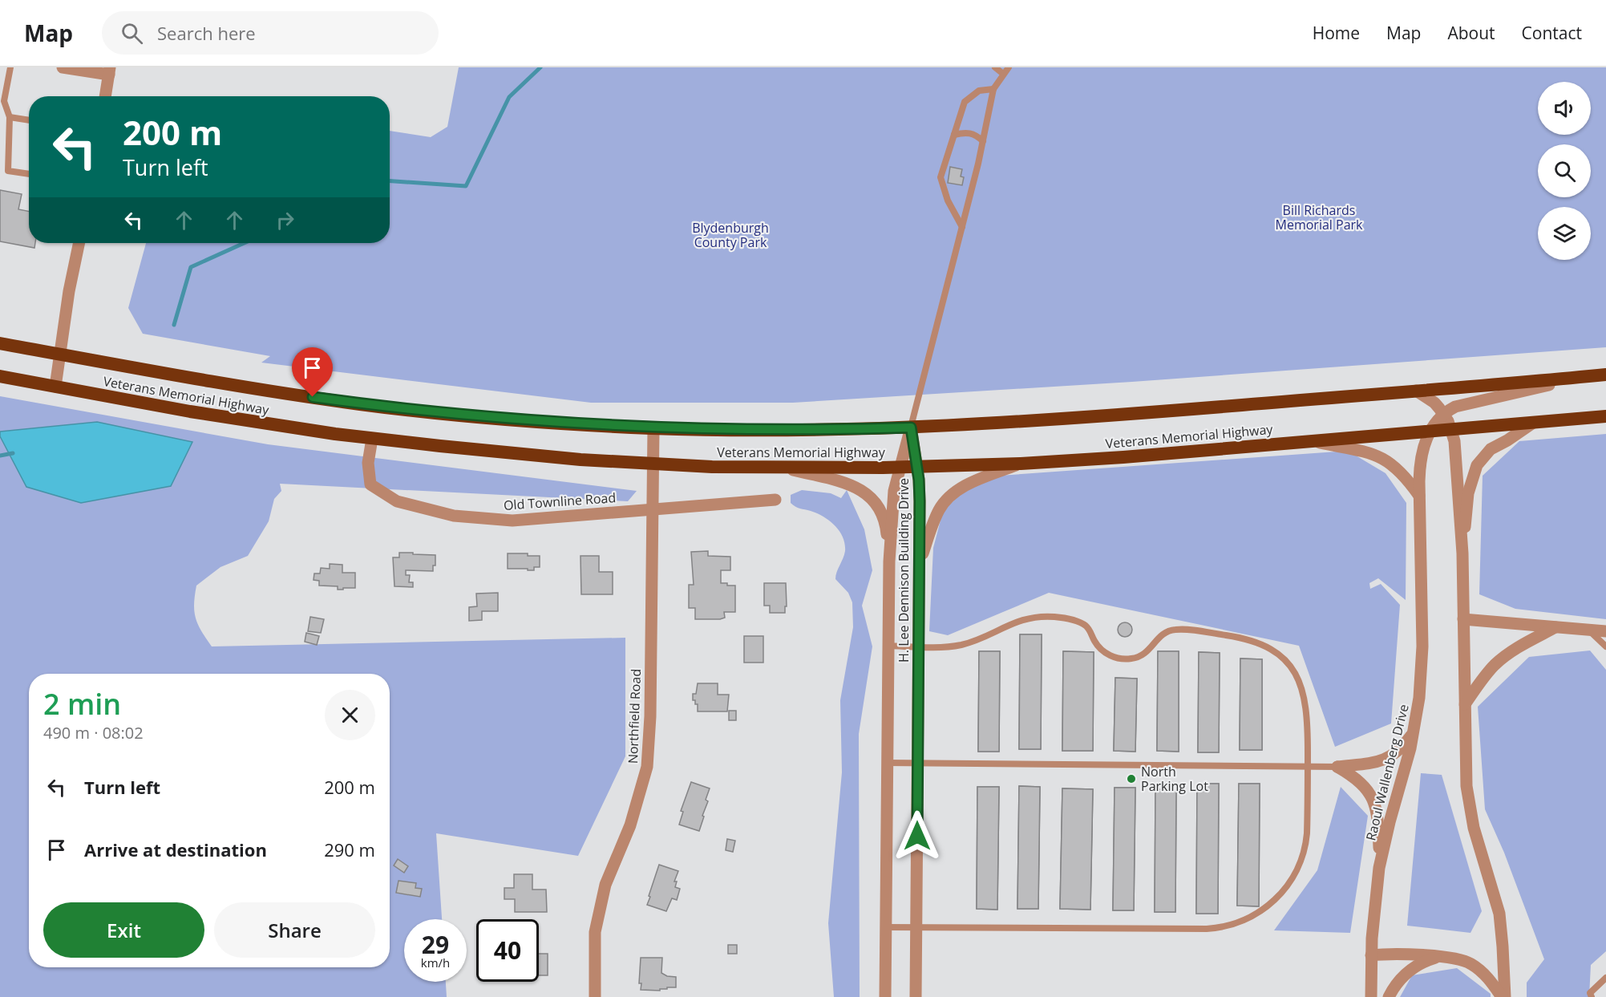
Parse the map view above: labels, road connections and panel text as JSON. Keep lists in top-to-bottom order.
{
  "streets": {
    "highway": ["Veterans Memorial Highway"],
    "street": [
      "Old Townline Road",
      "H. Lee Dennison Building Drive",
      "Northfield Road",
      "Raoul Wallenberg Drive"
    ]
  },
  "crossings": [
    ["Veterans Memorial Highway", "Old Townline Road"],
    ["Veterans Memorial Highway", "H. Lee Dennison Building Drive"],
    ["Veterans Memorial Highway", "Northfield Road"],
    ["Veterans Memorial Highway", "Raoul Wallenberg Drive"],
    ["Old Townline Road", "Northfield Road"]
  ],
  "parks": ["Bill Richards Memorial Park", "Blydenburgh County Park"],
  "places": ["North Parking Lot"],
  "page": {
    "header": "Map",
    "search": "Search here",
    "nav": [
      "Home",
      "Map",
      "About",
      "Contact"
    ],
    "turn": ["200 m", "Turn left"],
    "heading": ["2 min", "490 m · 08:02"],
    "list": [
      {
        "name": "Turn left",
        "value": "200 m"
      },
      {
        "name": "Arrive at destination",
        "value": "290 m"
      }
    ],
    "buttons": ["Exit", "Share"],
    "speed": "29 km/h",
    "limit": "40"
  }
}
